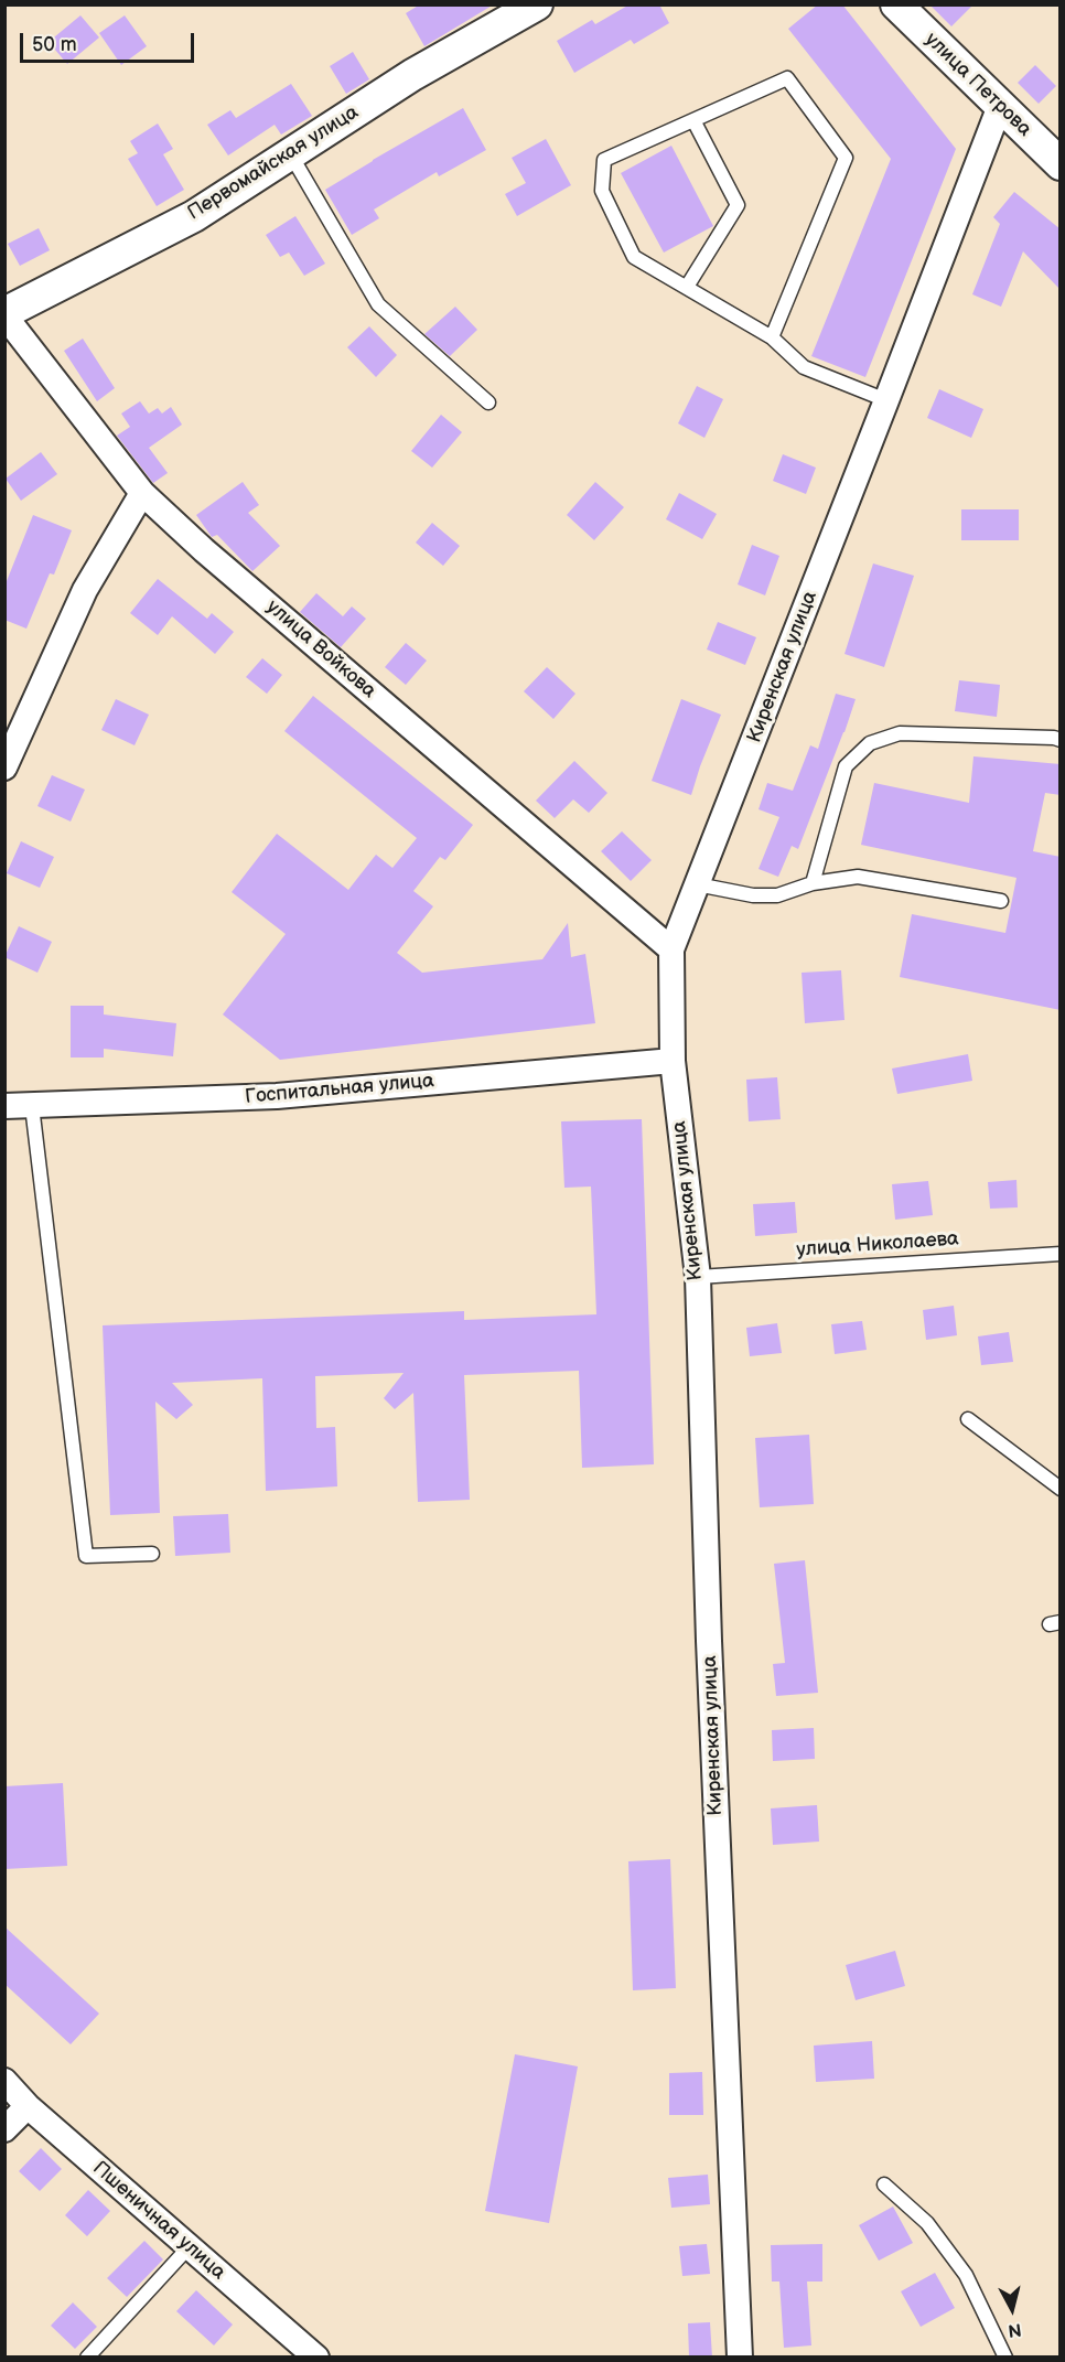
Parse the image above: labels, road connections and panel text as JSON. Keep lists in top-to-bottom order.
{
  "streets": {
    "street": [
      "улица Петрова",
      "Первомайская улица",
      "улица Войкова",
      "Киренская улица",
      "Госпитальная улица",
      "Пшеничная улица"
    ],
    "lane": ["улица Николаева"]
  },
  "crossings": [
    ["улица Петрова", "Киренская улица"],
    ["Первомайская улица", "улица Войкова"],
    ["улица Войкова", "Киренская улица"],
    ["Киренская улица", "Госпитальная улица"],
    ["Киренская улица", "улица Николаева"]
  ],
  "scale_bar": "50 m",
  "north": "bottom"
}
